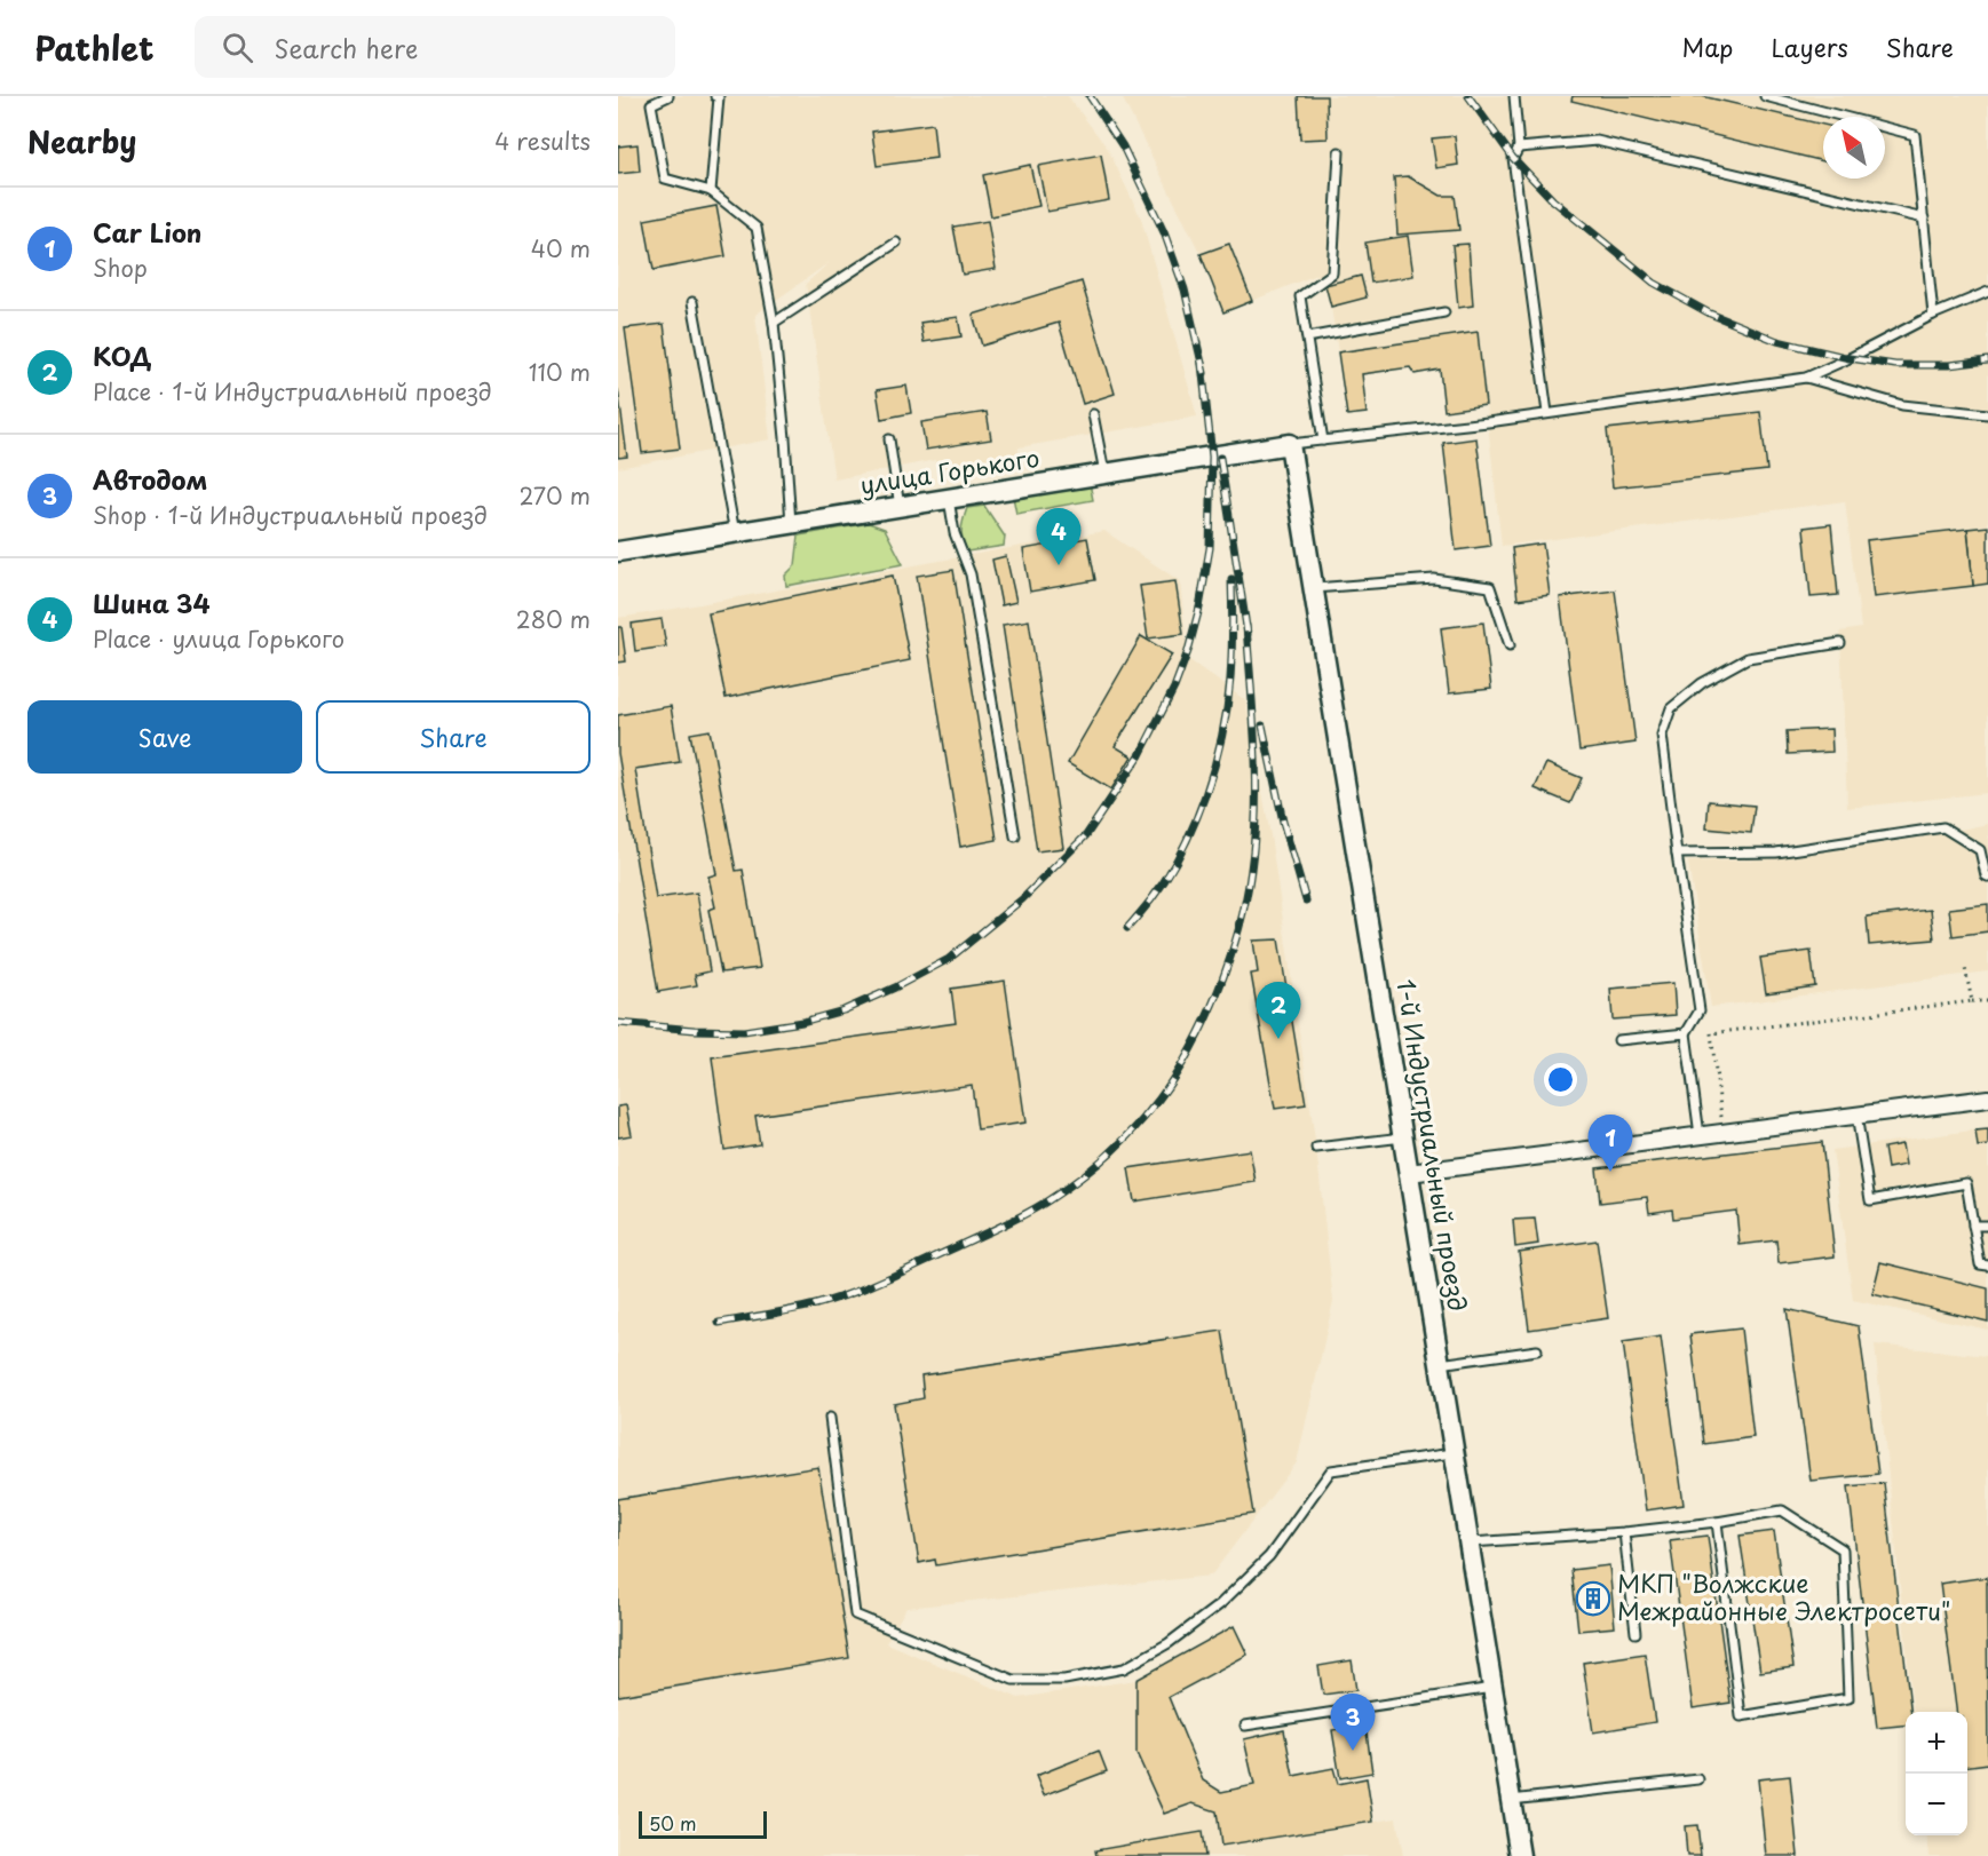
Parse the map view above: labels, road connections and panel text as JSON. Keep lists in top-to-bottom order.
{
  "streets": {
    "street": ["улица Горького", "1-й Индустриальный проезд"]
  },
  "crossings": [
    ["улица Горького", "1-й Индустриальный проезд"]
  ],
  "places": {
    "building": ["МКП \"Волжские Межрайонные Электросети\""]
  },
  "scale_bar": "50 m",
  "north": "top left",
  "page": {
    "header": "Pathlet",
    "search": "Search here",
    "nav": ["Map", "Layers", "Share"],
    "heading": ["Nearby", "4 results"],
    "list": [
      {
        "mark": "1",
        "name": "Car Lion",
        "note": "Shop",
        "value": "40 m"
      },
      {
        "mark": "2",
        "name": "КОД",
        "note": "Place · 1-й Индустриальный проезд",
        "value": "110 m"
      },
      {
        "mark": "3",
        "name": "Автодом",
        "note": "Shop · 1-й Индустриальный проезд",
        "value": "270 m"
      },
      {
        "mark": "4",
        "name": "Шина 34",
        "note": "Place · улица Горького",
        "value": "280 m"
      }
    ],
    "pins": [
      "4",
      "2",
      "1",
      "3"
    ],
    "buttons": ["Save", "Share"],
    "map_buttons": ["+", "−"],
    "scale": "50 m"
  }
}
